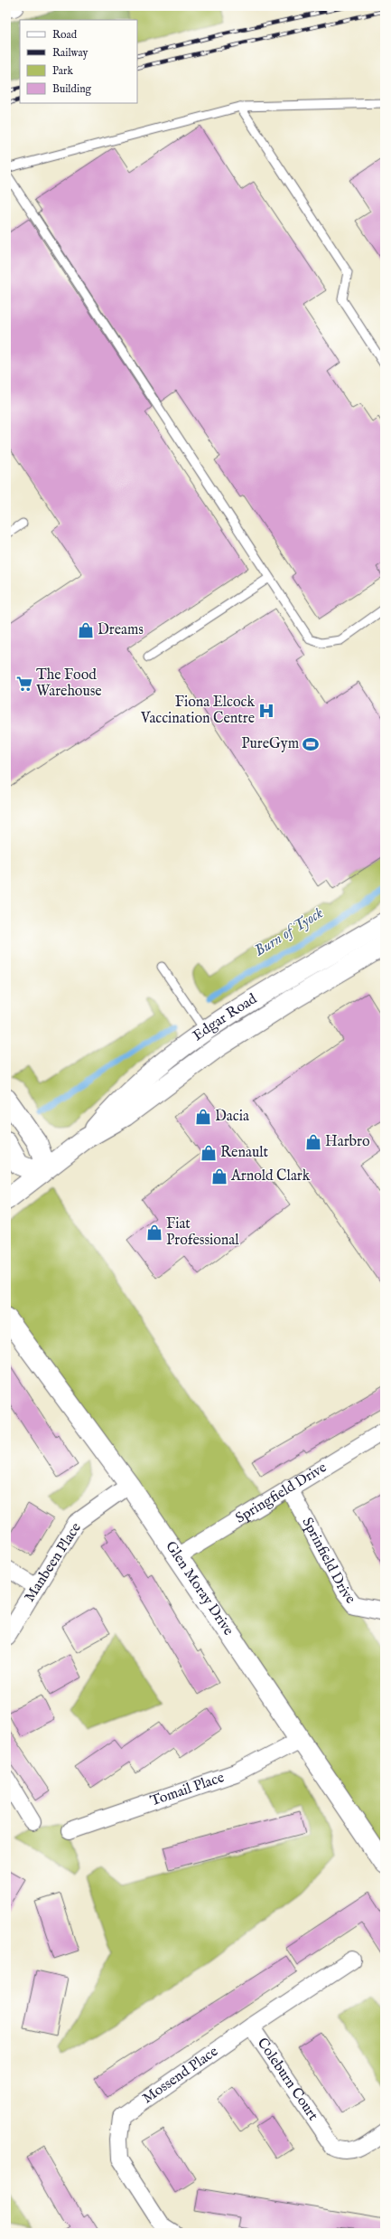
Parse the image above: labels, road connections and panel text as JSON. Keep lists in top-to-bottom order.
{
  "streets": {
    "street": [
      "Edgar Road",
      "Springfield Drive",
      "Sprinfield Drive",
      "Manbeen Place",
      "Glen Moray Drive",
      "Tomail Place",
      "Mossend Place",
      "Coleburn Court"
    ]
  },
  "crossings": [
    ["Springfield Drive", "Sprinfield Drive"],
    ["Springfield Drive", "Glen Moray Drive"],
    ["Manbeen Place", "Glen Moray Drive"],
    ["Glen Moray Drive", "Tomail Place"],
    ["Mossend Place", "Coleburn Court"]
  ],
  "water": ["Burn of Tyock"],
  "places": {
    "shop": [
      "Dreams",
      "Dacia",
      "Harbro",
      "Renault",
      "Arnold Clark",
      "Fiat Professional"
    ],
    "supermarket": ["The Food Warehouse"],
    "hospital": ["Fiona Elcock Vaccination Centre"],
    "sports": ["PureGym"]
  },
  "legend": [
    "Road",
    "Railway",
    "Park",
    "Building"
  ]
}
